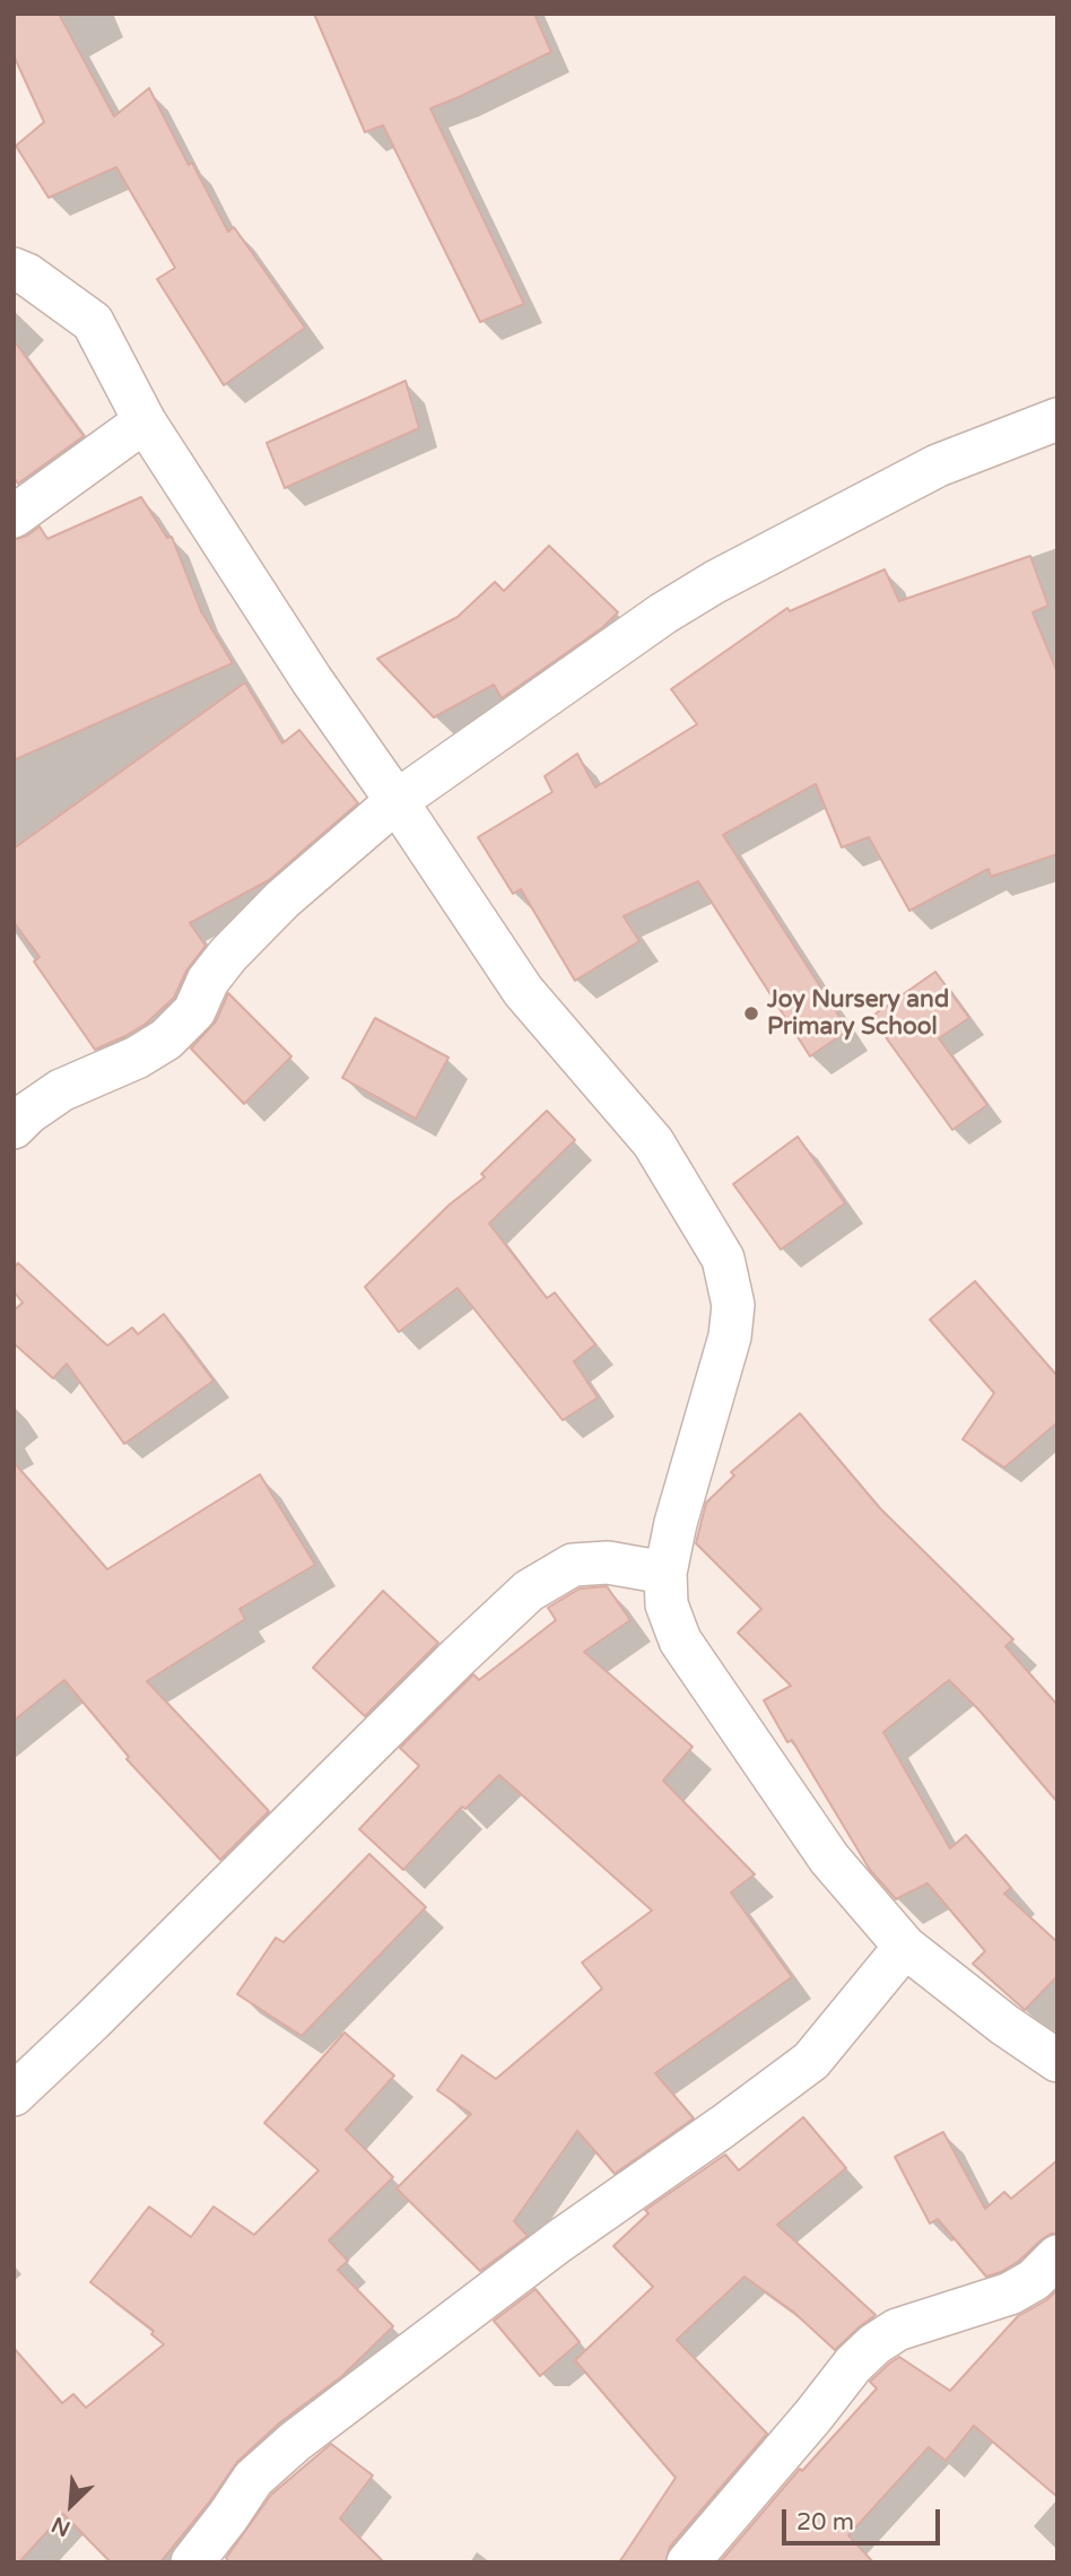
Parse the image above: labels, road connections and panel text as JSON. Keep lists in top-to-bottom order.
{
  "places": ["Joy Nursery and Primary School"],
  "scale_bar": "20 m",
  "north": "bottom left"
}
